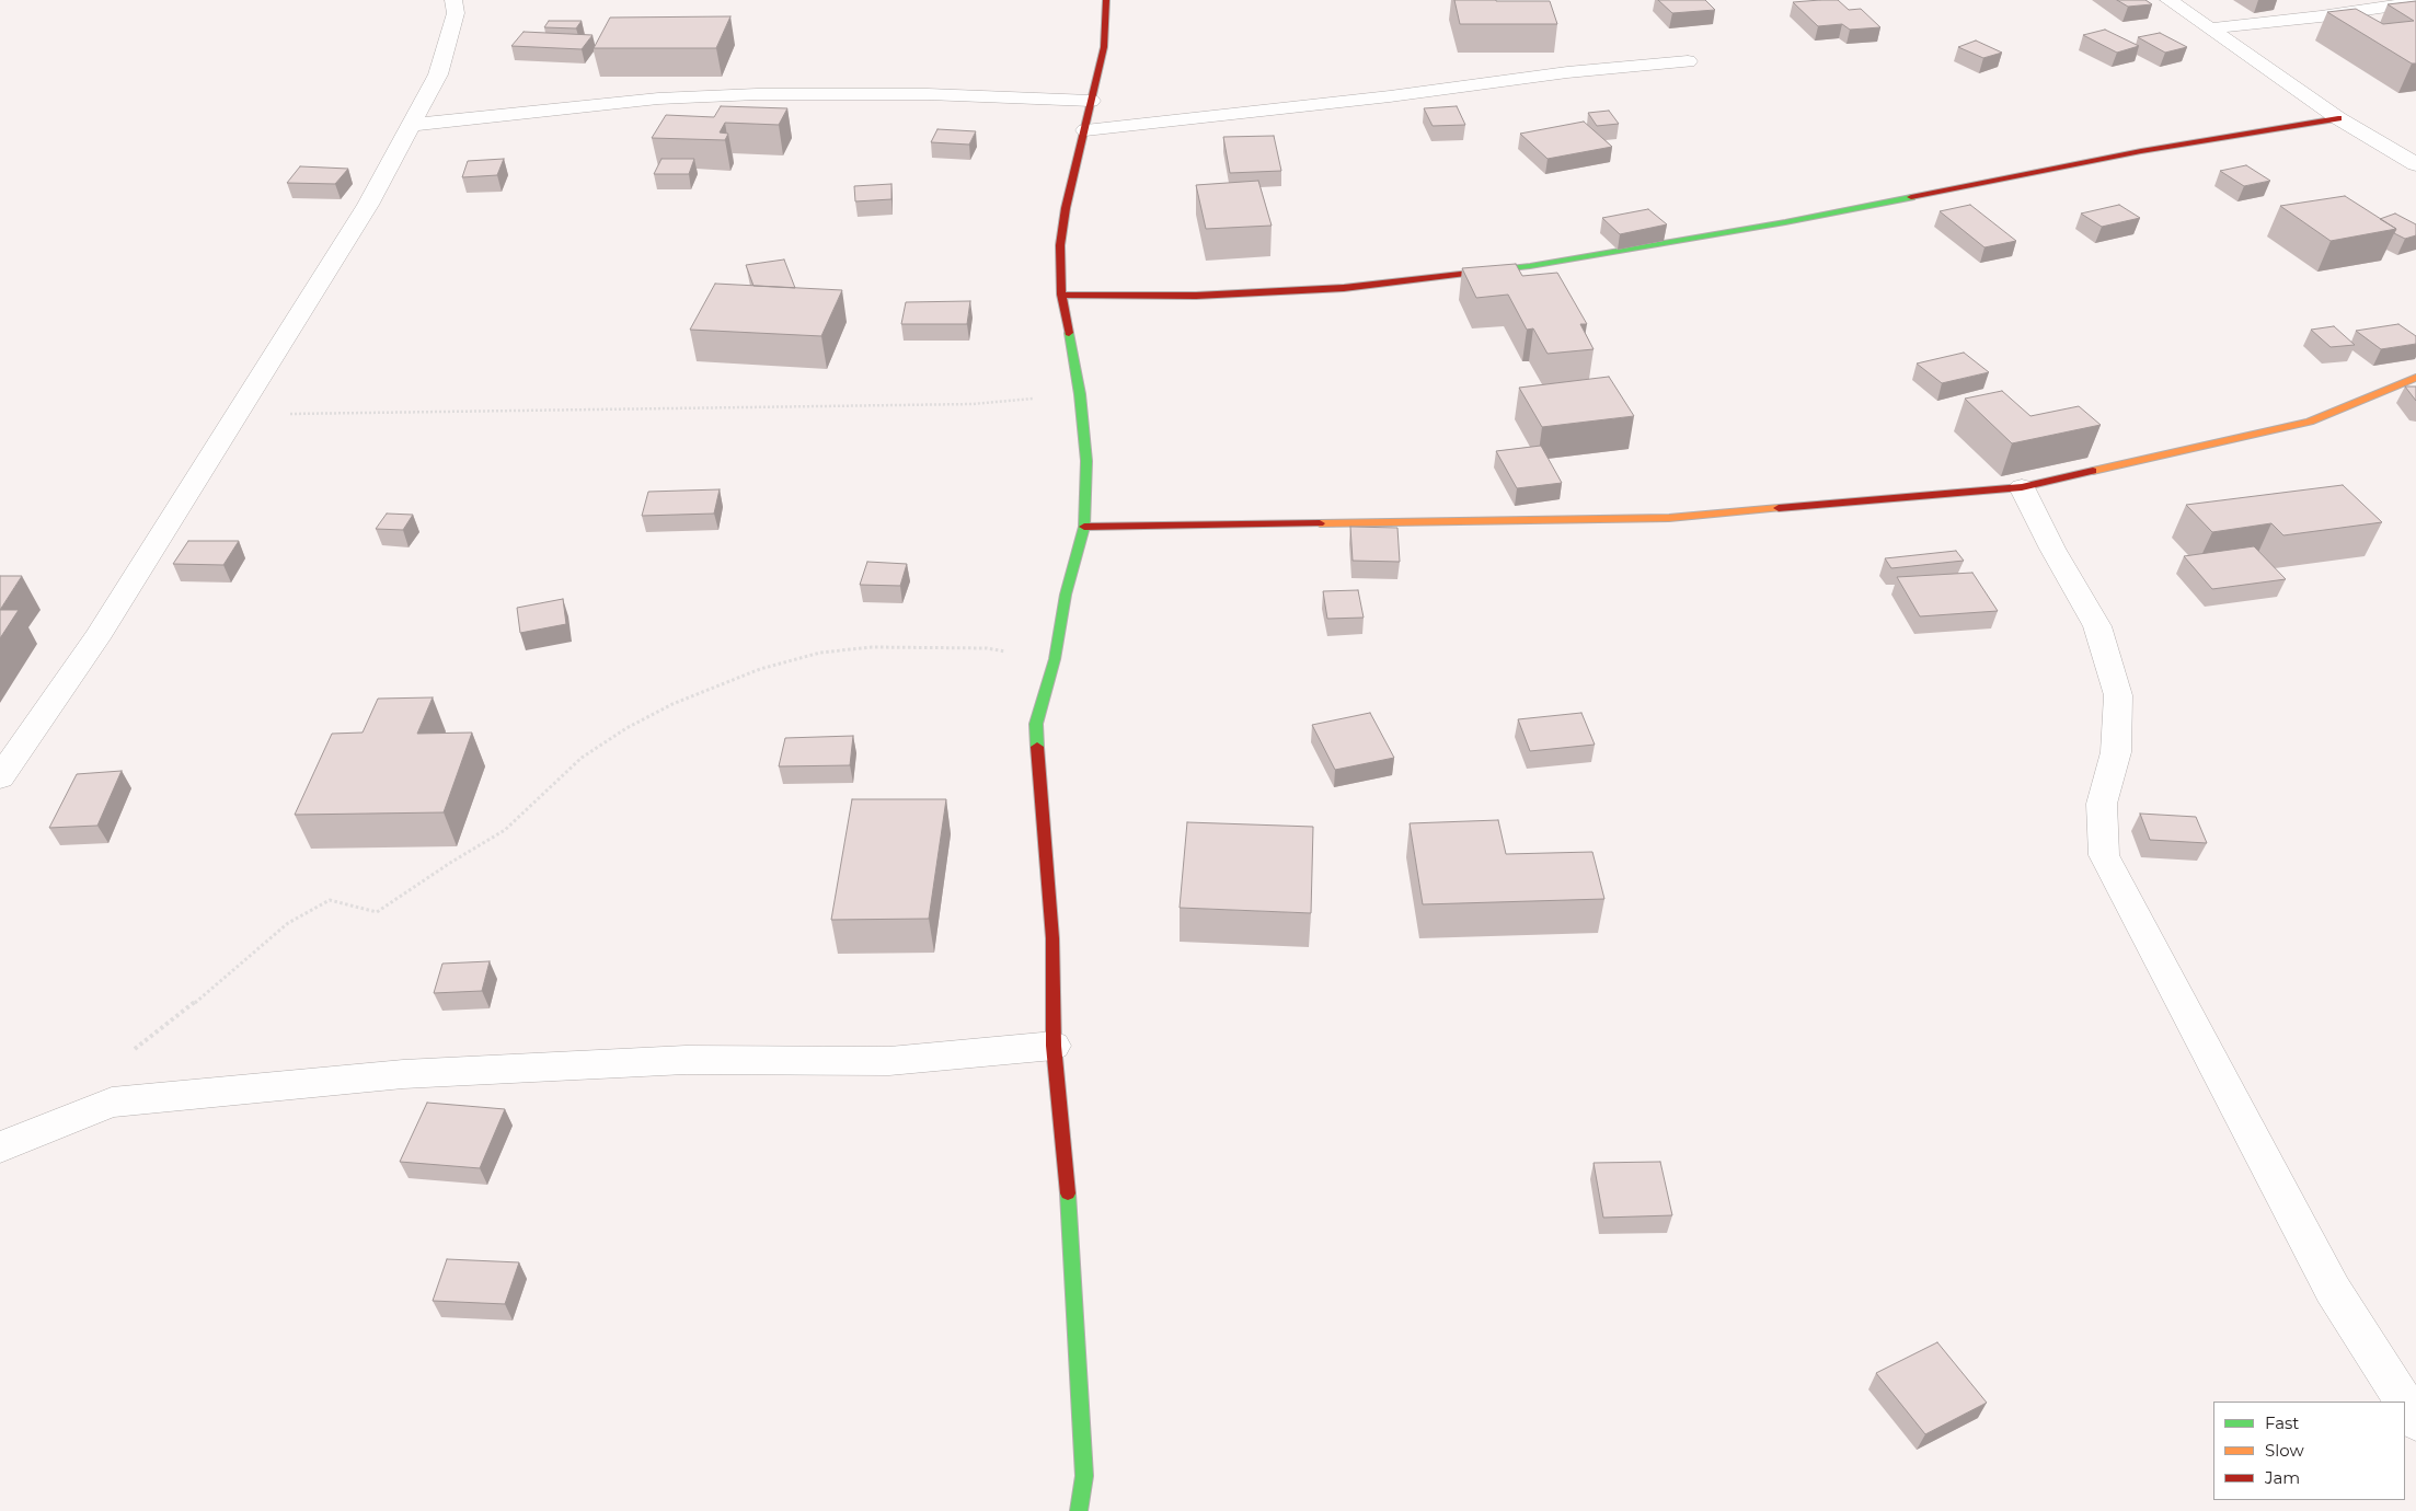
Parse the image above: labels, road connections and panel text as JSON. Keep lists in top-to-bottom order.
{
  "legend": ["Fast", "Slow", "Jam"]
}
